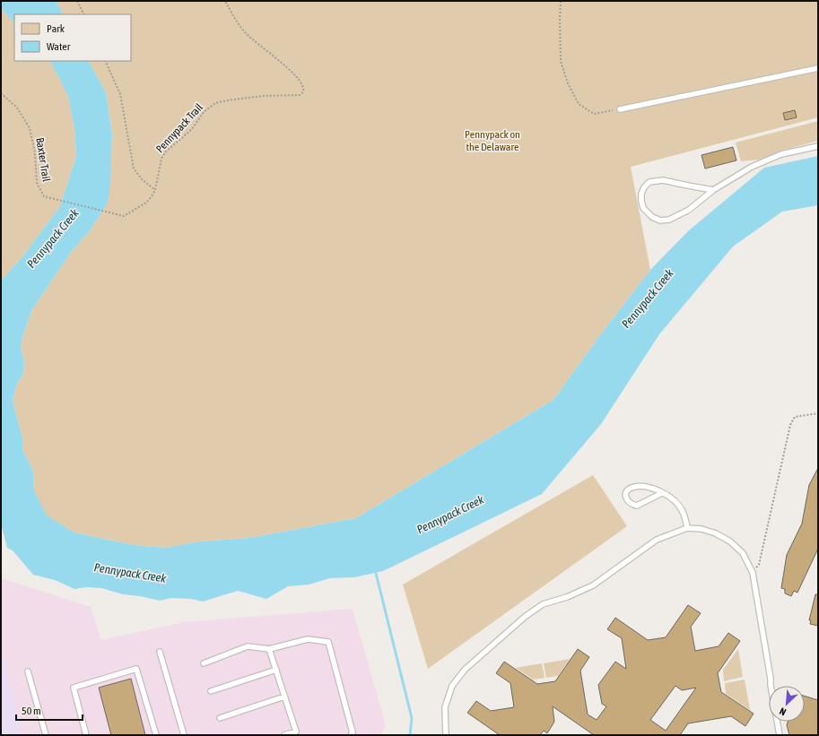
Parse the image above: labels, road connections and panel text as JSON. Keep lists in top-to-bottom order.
{
  "streets": {
    "path": ["Pennypack Trail", "Baxter Trail"]
  },
  "crossings": [
    ["Pennypack Trail", "Baxter Trail"]
  ],
  "water": ["Pennypack Creek"],
  "parks": ["Pennypack on the Delaware"],
  "legend": ["Park", "Water"],
  "scale_bar": "50 m",
  "north": "bottom left"
}
